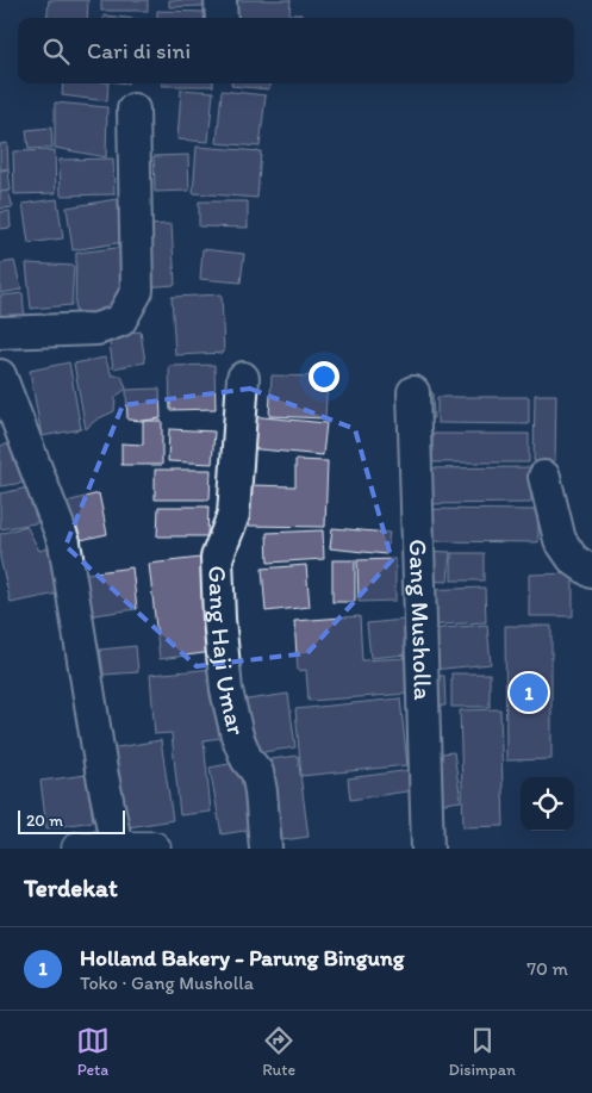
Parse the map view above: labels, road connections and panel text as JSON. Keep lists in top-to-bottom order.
{
  "streets": {
    "street": ["Gang Musholla", "Gang Haji Umar"]
  },
  "scale_bar": "20 m",
  "page": {
    "search": "Cari di sini",
    "pins": "1",
    "scale": "20 m",
    "heading": "Terdekat",
    "list": [
      {
        "mark": "1",
        "name": "Holland Bakery - Parung Bingung",
        "note": "Toko · Gang Musholla",
        "value": "70 m"
      }
    ],
    "nav": ["Peta", "Rute", "Disimpan"]
  }
}
